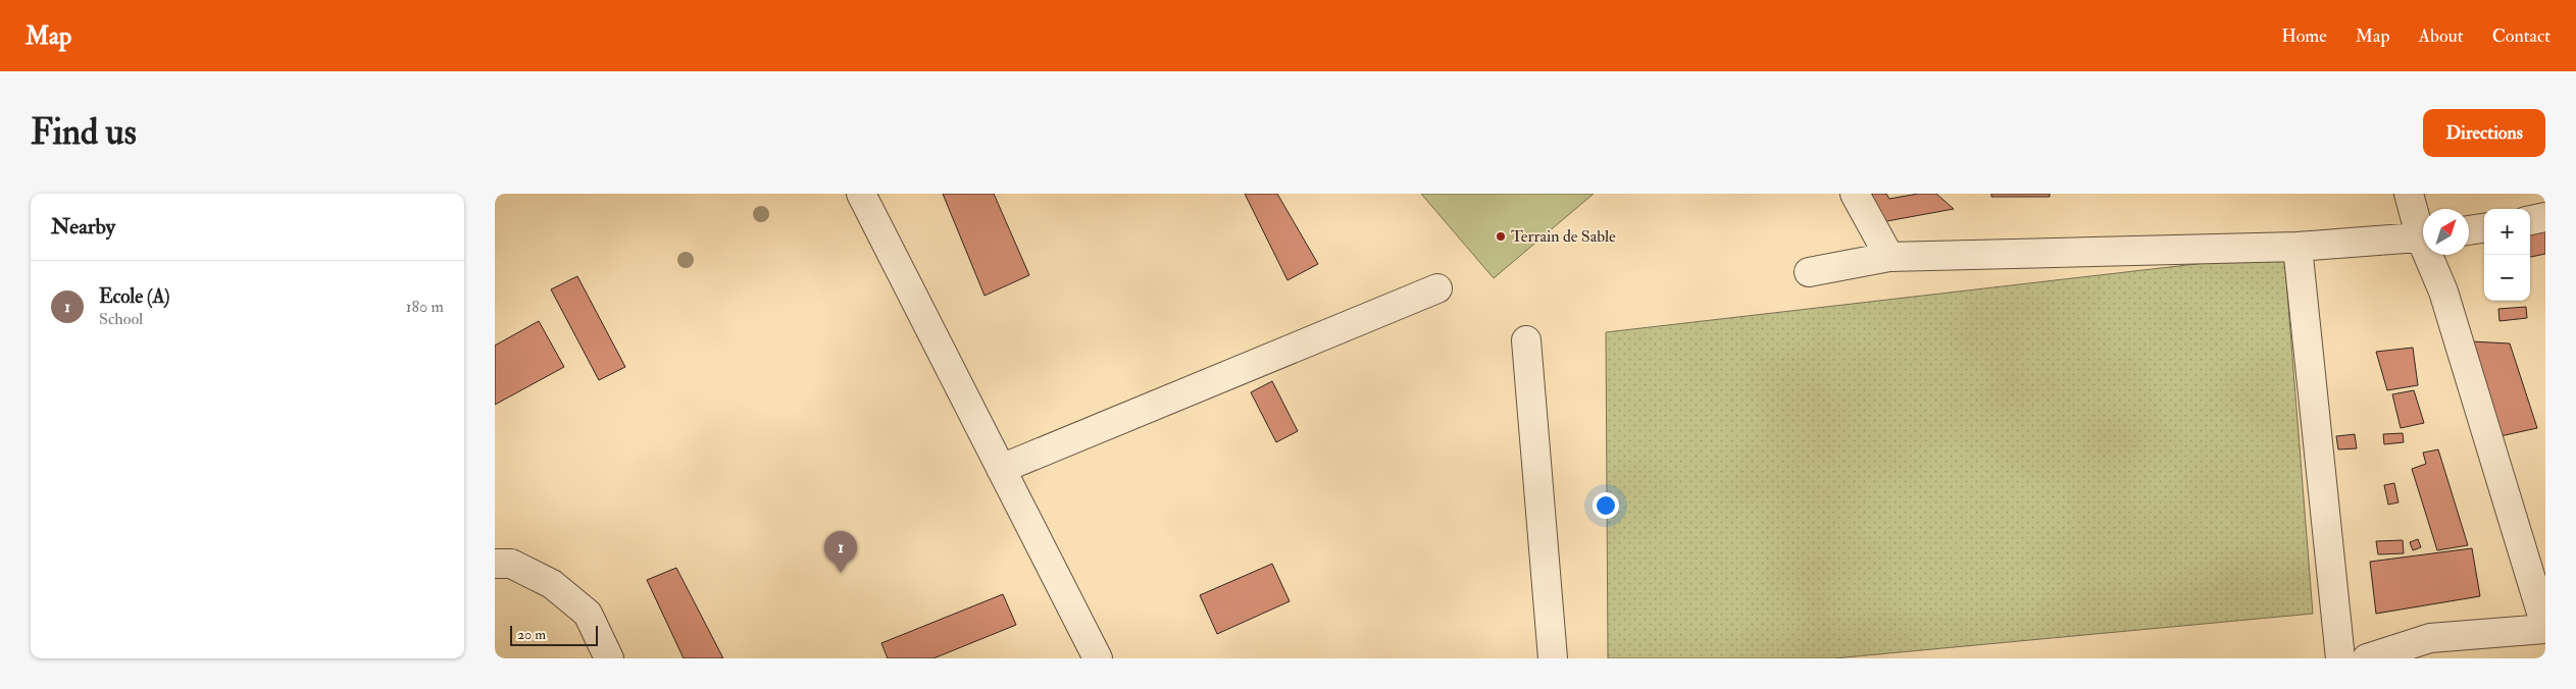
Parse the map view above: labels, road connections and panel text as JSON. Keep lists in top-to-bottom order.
{
  "places": ["Terrain de Sable"],
  "scale_bar": "20 m",
  "north": "top right",
  "page": {
    "header": "Map",
    "nav": [
      "Home",
      "Map",
      "About",
      "Contact"
    ],
    "buttons": "Directions",
    "title": "Find us",
    "heading": "Nearby",
    "map_buttons": ["+", "−"],
    "list": [
      {
        "mark": "1",
        "name": "Ecole (A)",
        "note": "School",
        "value": "180 m"
      }
    ],
    "pins": "1",
    "scale": "20 m"
  }
}
